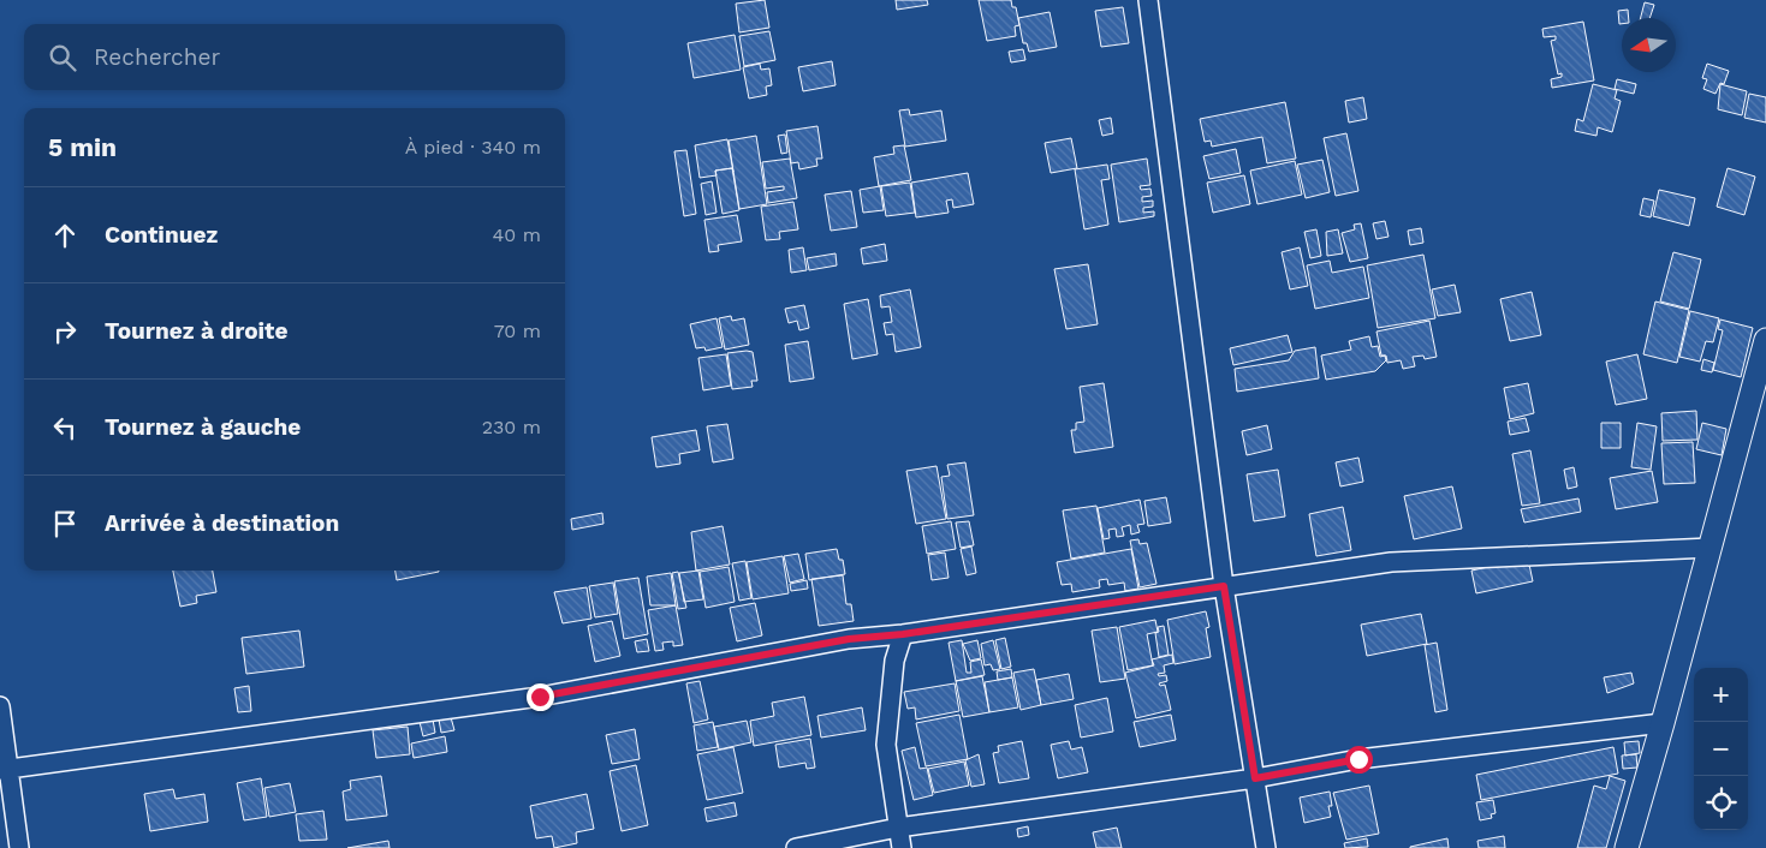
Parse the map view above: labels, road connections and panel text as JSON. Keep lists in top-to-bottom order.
{
  "north": "left",
  "page": {
    "search": "Rechercher",
    "heading": ["5 min", "À pied · 340 m"],
    "list": [
      ["Continuez", "40 m"],
      ["Tournez à droite", "70 m"],
      ["Tournez à gauche", "230 m"],
      "Arrivée à destination"
    ],
    "map_buttons": ["+", "−"]
  }
}
